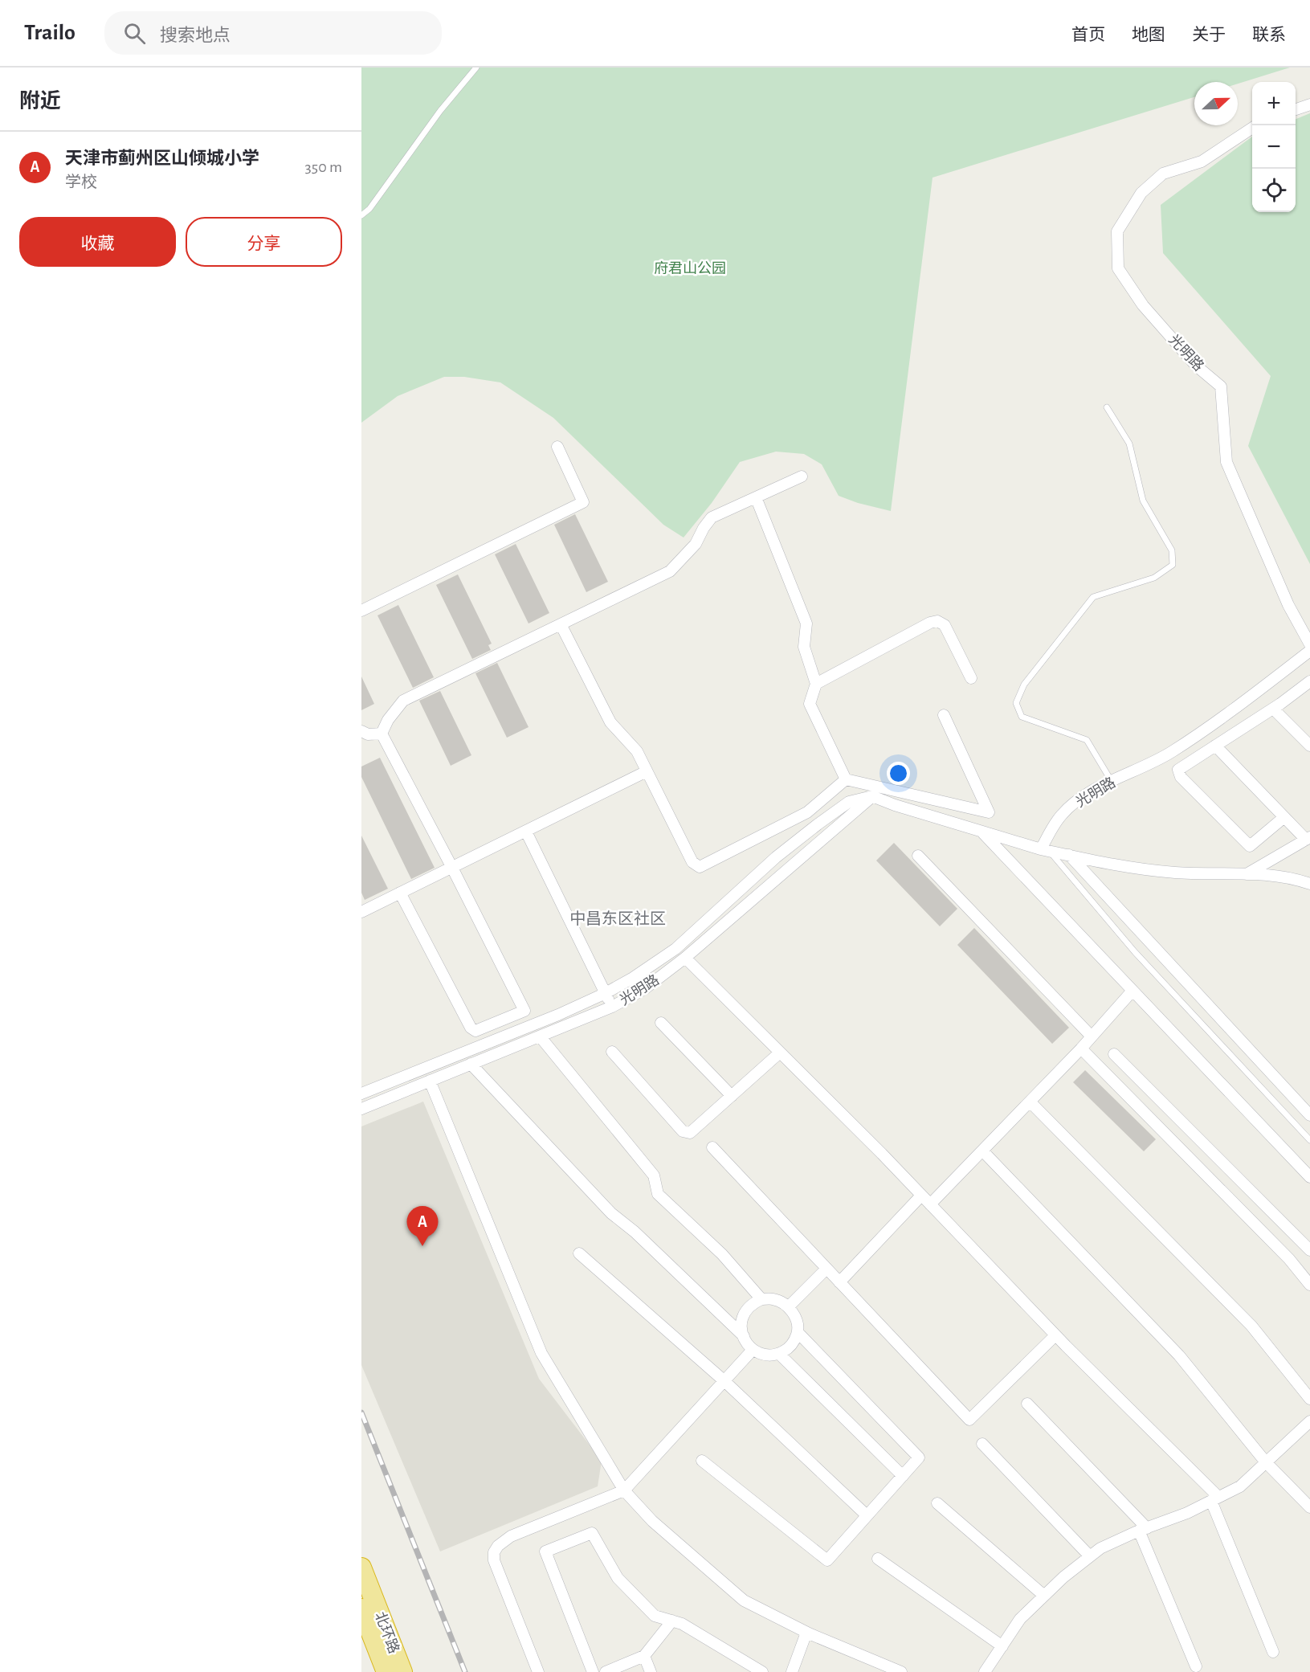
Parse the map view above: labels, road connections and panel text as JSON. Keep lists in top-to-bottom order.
{
  "streets": {
    "highway": ["北环路"],
    "street": ["光明路"]
  },
  "districts": ["中昌东区社区"],
  "parks": ["府君山公园"],
  "north": "right",
  "page": {
    "header": "Trailo",
    "search": "搜索地点",
    "nav": [
      "首页",
      "地图",
      "关于",
      "联系"
    ],
    "heading": "附近",
    "map_buttons": ["+", "−"],
    "list": [
      {
        "mark": "A",
        "name": "天津市蓟州区山倾城小学",
        "note": "学校",
        "value": "350 m"
      }
    ],
    "buttons": ["收藏", "分享"],
    "pins": "A"
  }
}
